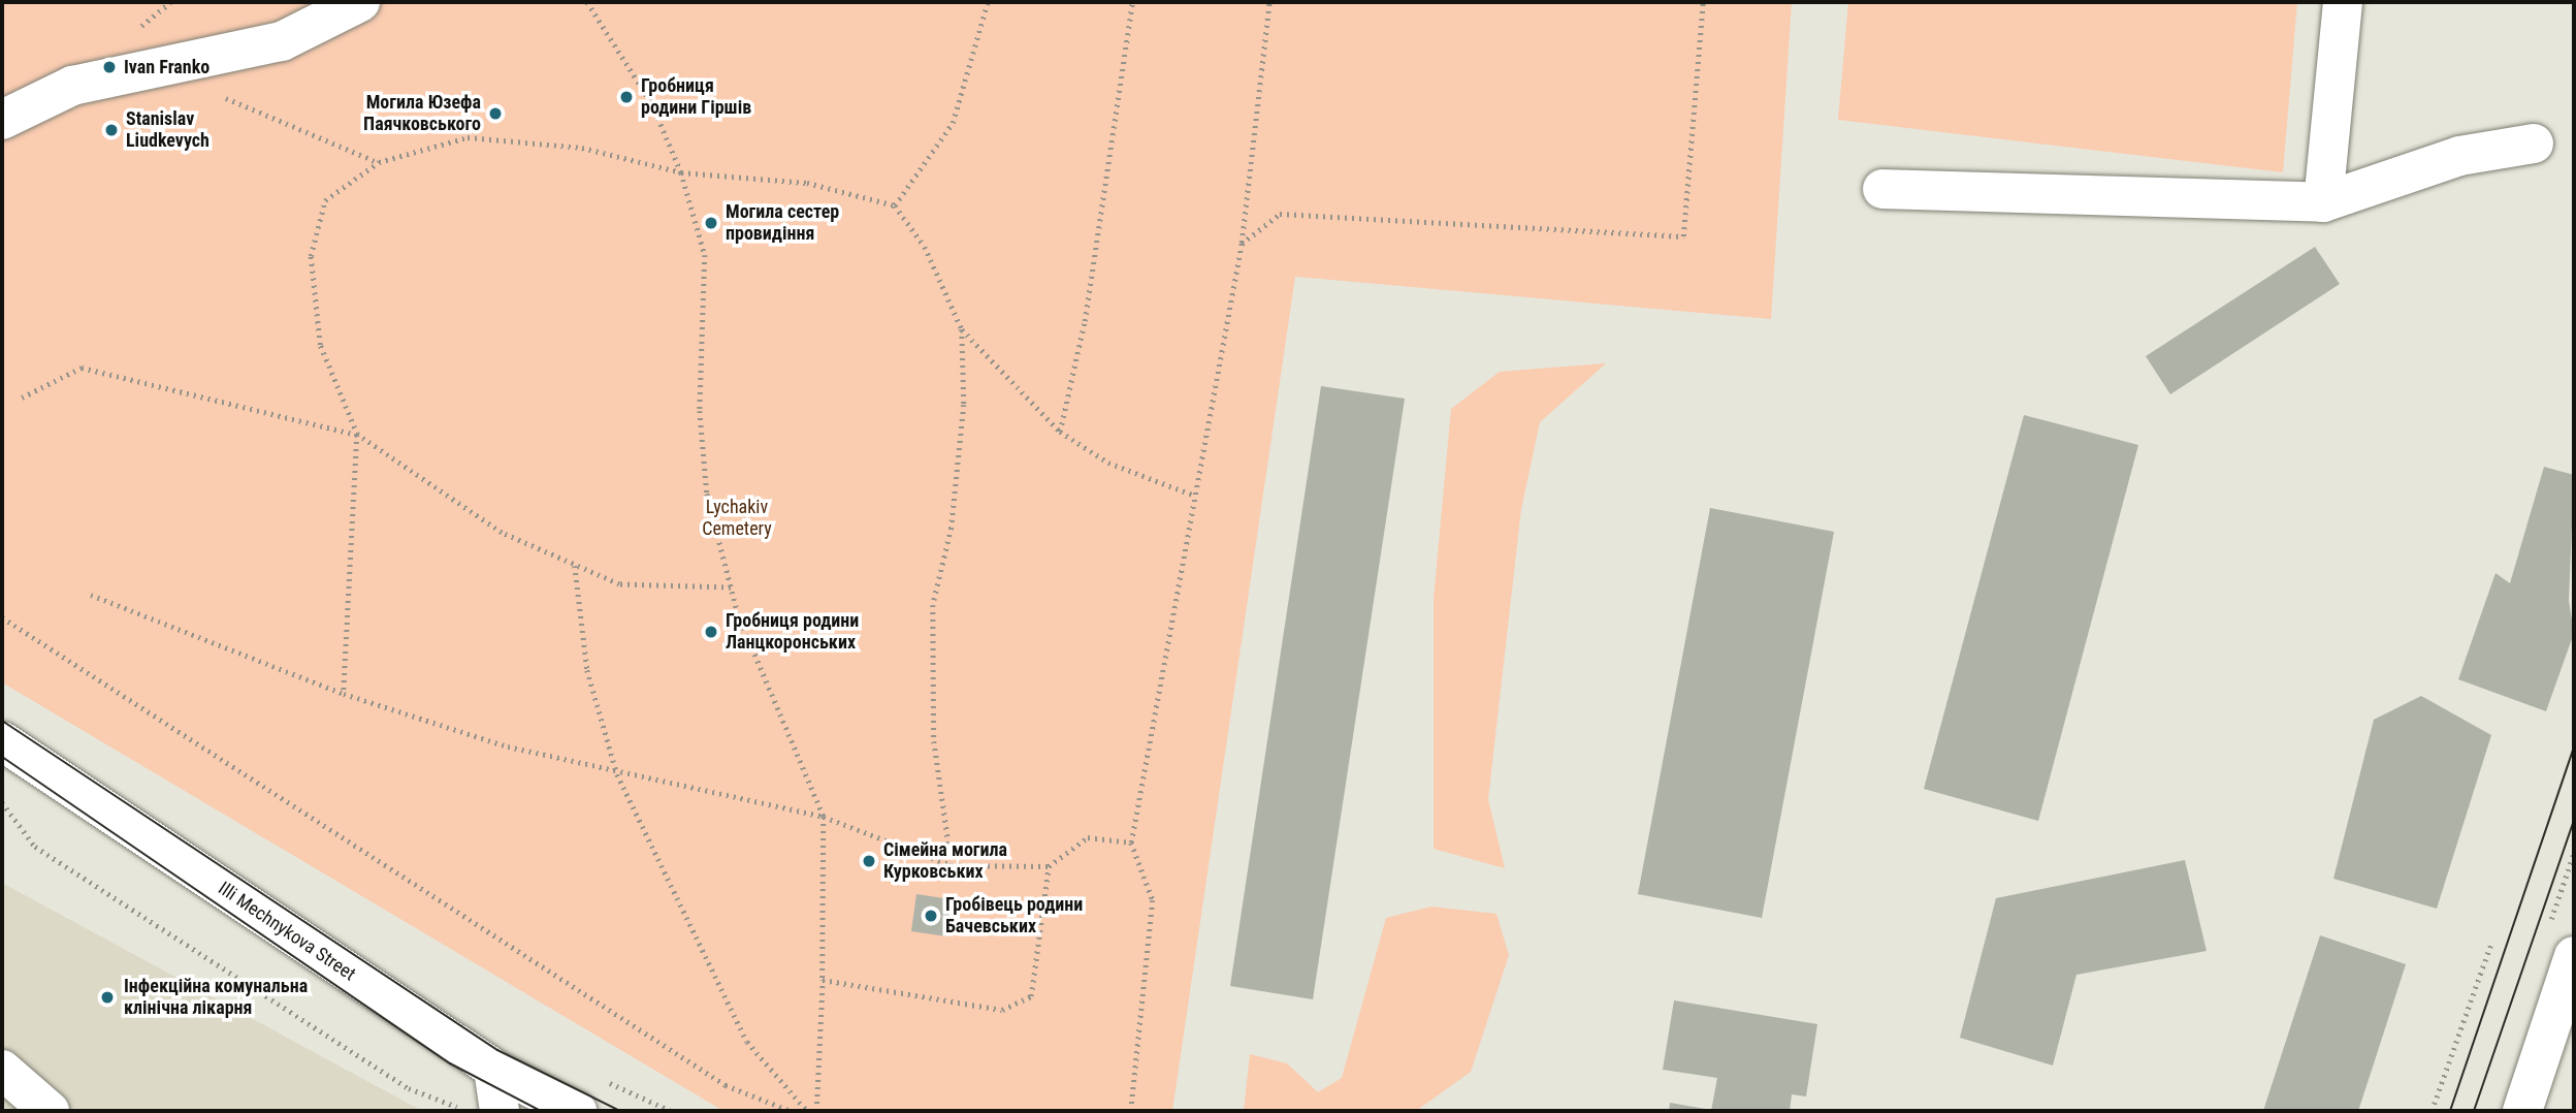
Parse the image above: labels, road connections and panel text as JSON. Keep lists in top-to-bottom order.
{
  "streets": {
    "main road": ["Illi Mechnykova Street"]
  },
  "parks": ["Lychakiv Cemetery"],
  "places": [
    "Ivan Franko",
    "Гробниця родини Гіршів",
    "Могила Юзефа Паячковського",
    "Stanislav Liudkevych",
    "Могила сестер провидіння",
    "Гробниця родини Ланцкоронських",
    "Сімейна могила Курковських",
    "Гробівець родини Бачевських",
    "Інфекційна комунальна клінічна лікарня"
  ]
}
